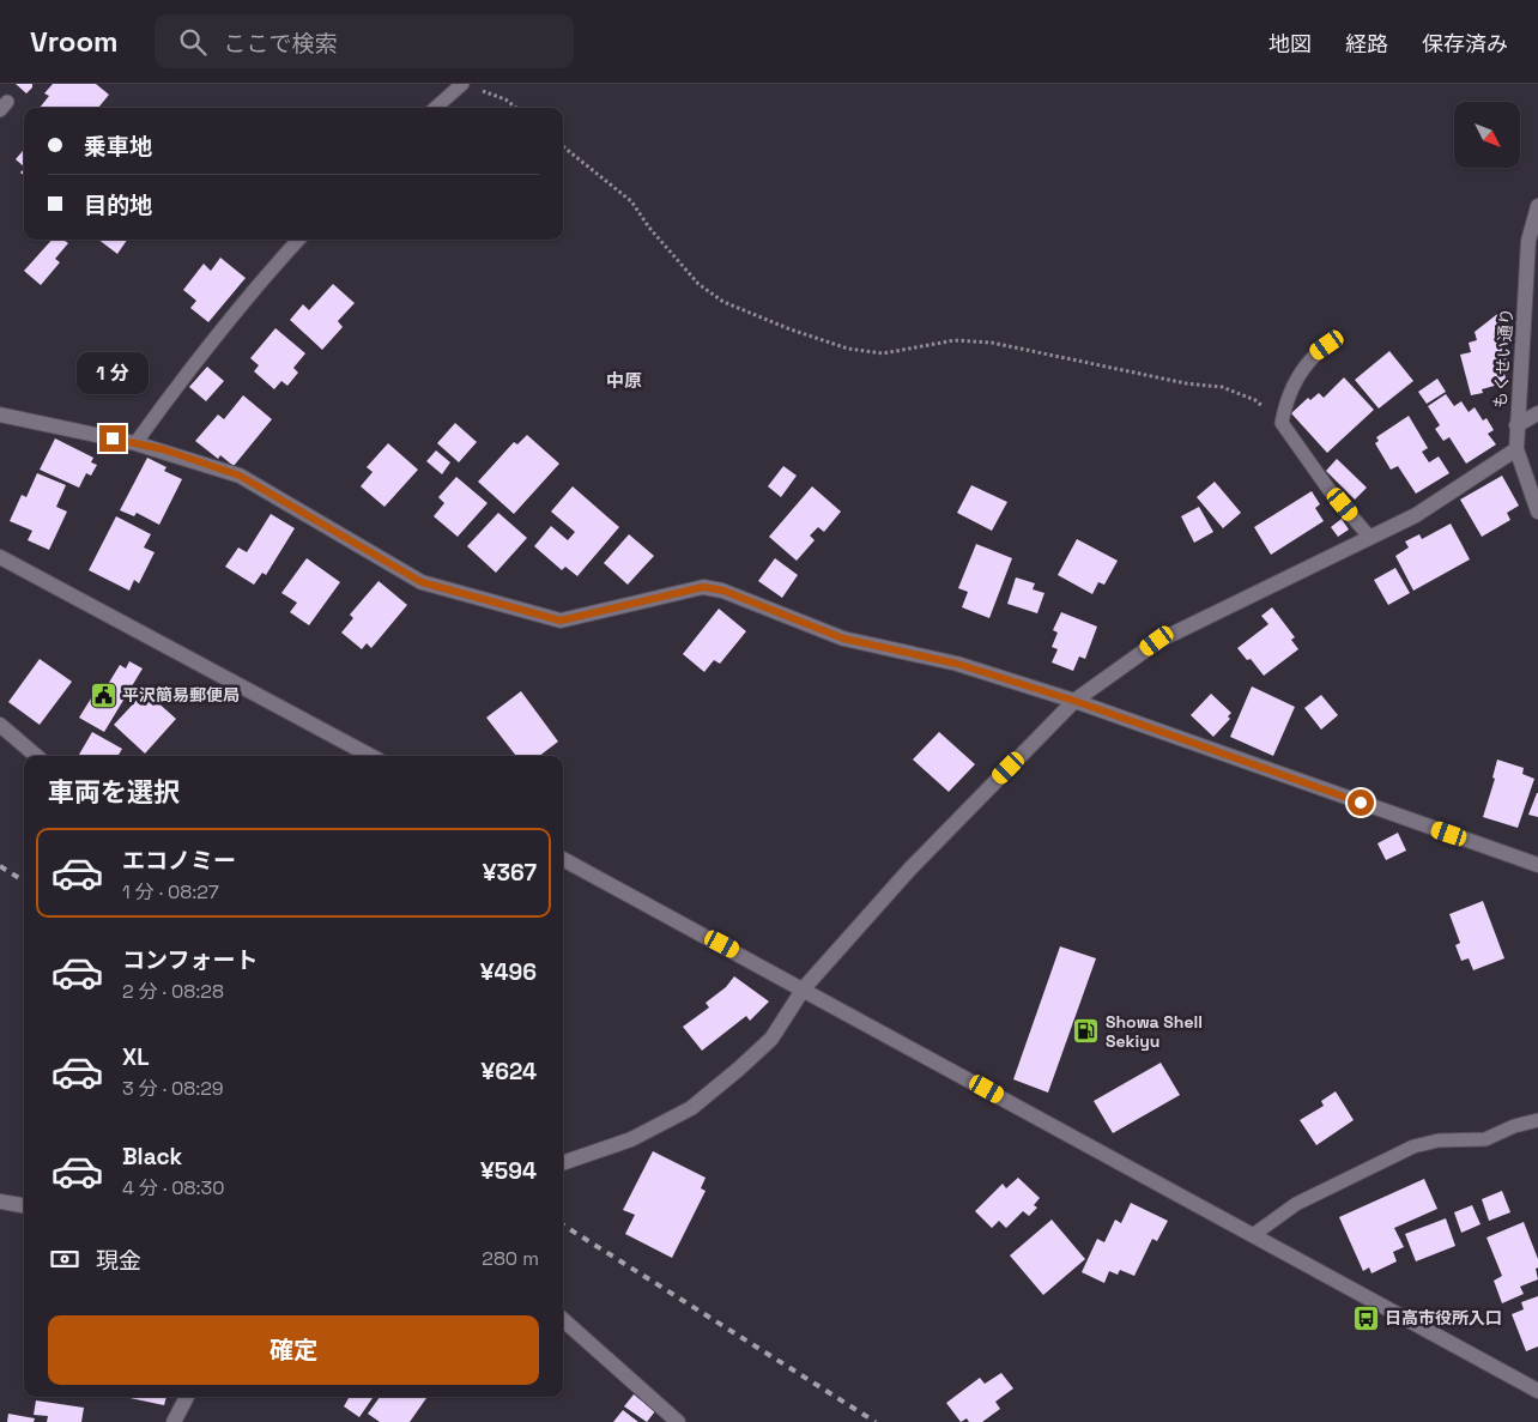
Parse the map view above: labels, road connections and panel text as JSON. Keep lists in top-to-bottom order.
{
  "streets": {
    "street": ["もくせい通り"]
  },
  "districts": ["中原"],
  "places": {
    "public building": ["平沢簡易郵便局"],
    "fuel station": ["Showa Shell Sekiyu"],
    "bus stop": ["日高市役所入口"]
  },
  "north": "bottom right",
  "page": {
    "header": "Vroom",
    "search": "ここで検索",
    "nav": ["地図", "経路", "保存済み"],
    "banner": ["乗車地", "目的地"],
    "bubble": "1 分",
    "heading": "車両を選択",
    "list": [
      {
        "name": "エコノミー",
        "note": "1 分 · 08:27",
        "value": "¥367"
      },
      {
        "name": "コンフォート",
        "note": "2 分 · 08:28",
        "value": "¥496"
      },
      {
        "name": "XL",
        "note": "3 分 · 08:29",
        "value": "¥624"
      },
      {
        "name": "Black",
        "note": "4 分 · 08:30",
        "value": "¥594"
      }
    ],
    "pay": ["現金", "280 m"],
    "buttons": "確定"
  }
}
